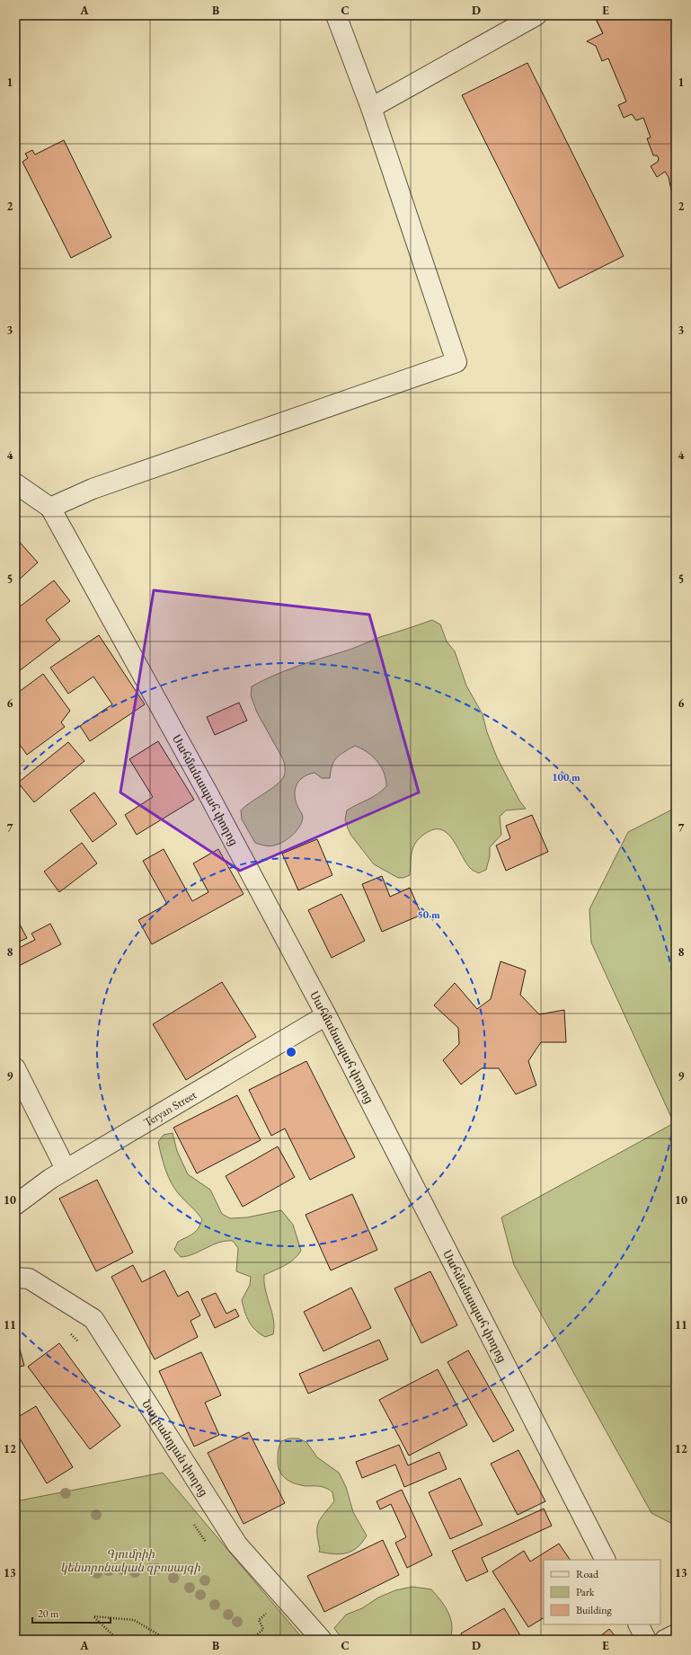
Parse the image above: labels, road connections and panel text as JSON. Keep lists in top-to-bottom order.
{
  "streets": {
    "street": ["Սահմանապահ փողոց", "Teryan Street", "Նալբանդյան փողոց"]
  },
  "crossings": [
    ["Սահմանապահ փողոց", "Teryan Street"]
  ],
  "parks": ["Գյումրիի կենտրոնական զբոսայգի"],
  "legend": ["Road", "Park", "Building"],
  "scale_bar": "20 m",
  "grid": {
    "columns": [
      "A",
      "B",
      "C",
      "D",
      "E"
    ],
    "rows": [
      "1",
      "2",
      "3",
      "4",
      "5",
      "6",
      "7",
      "8",
      "9",
      "10",
      "11",
      "12",
      "13"
    ]
  },
  "rings": ["100 m", "50 m"]
}
